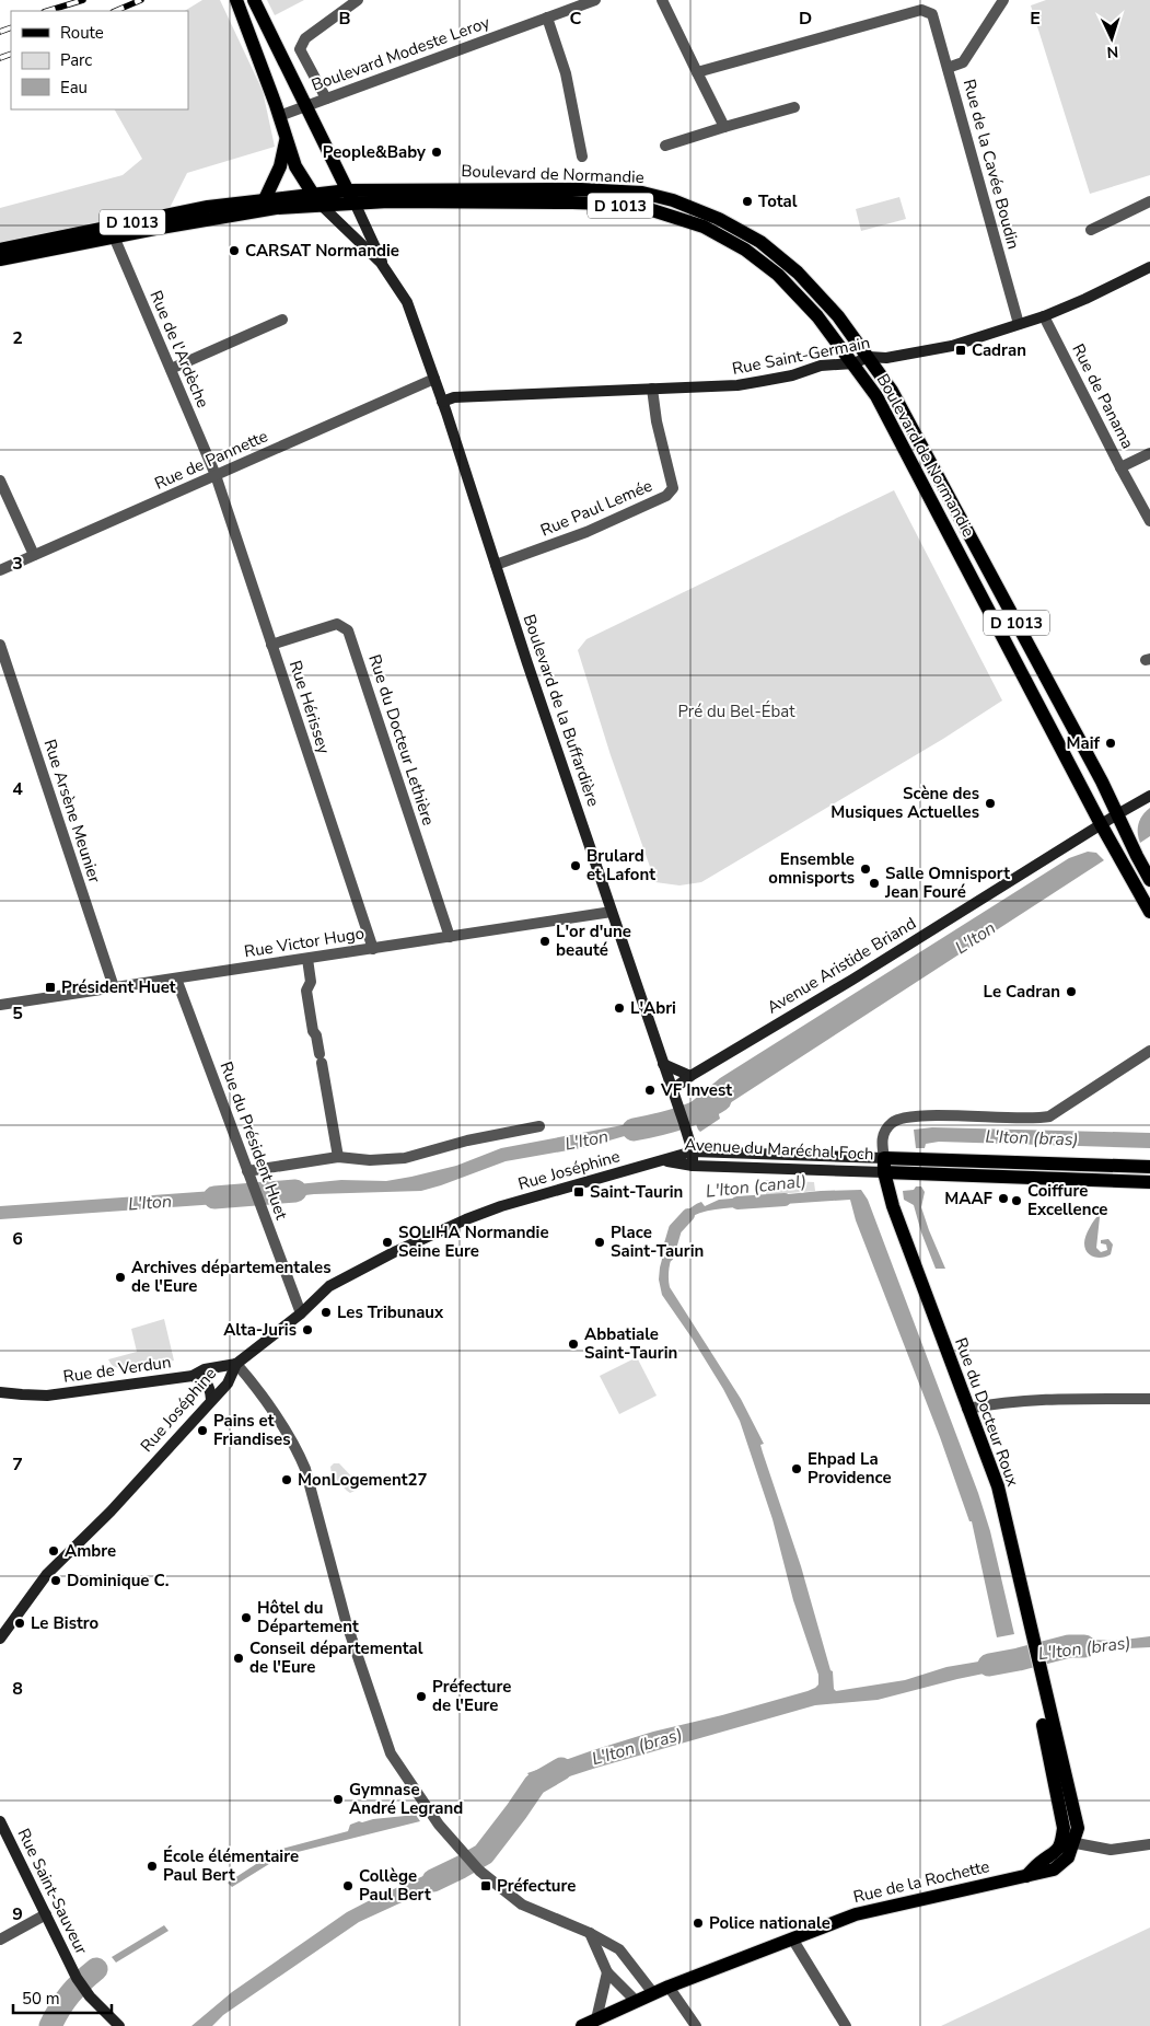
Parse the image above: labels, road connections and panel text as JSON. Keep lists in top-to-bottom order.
{
  "streets": {
    "main road": [
      "Boulevard de Normandie",
      "D 1013",
      "Rue Saint-Germain",
      "Boulevard de la Buffardière",
      "Avenue Aristide Briand",
      "Avenue du Maréchal Foch",
      "Rue Joséphine",
      "Rue de Verdun",
      "Rue du Docteur Roux",
      "Rue de la Rochette",
      "Rue Saint-Sauveur"
    ],
    "street": [
      "Boulevard Modeste Leroy",
      "Rue de la Cavée Boudin",
      "Rue de l'Ardèche",
      "Rue de Panama",
      "Rue de Pannette",
      "Rue Paul Lemée",
      "Rue Hérissey",
      "Rue du Docteur Lethière",
      "Rue Arsène Meunier",
      "Rue Victor Hugo",
      "Rue du Président Huet"
    ]
  },
  "crossings": [
    ["Rue de la Cavée Boudin", "Rue Saint-Germain"],
    ["Boulevard de Normandie", "D 1013"],
    ["Boulevard de Normandie", "Rue Saint-Germain"],
    ["Boulevard de Normandie", "Boulevard de la Buffardière"],
    ["Boulevard de Normandie", "Avenue Aristide Briand"],
    ["D 1013", "Rue de l'Ardèche"],
    ["D 1013", "Boulevard de la Buffardière"],
    ["Rue de l'Ardèche", "Rue de Pannette"],
    ["Rue de l'Ardèche", "Rue Hérissey"],
    ["Rue Saint-Germain", "Rue de Panama"],
    ["Rue Saint-Germain", "Rue Paul Lemée"],
    ["Rue Saint-Germain", "Boulevard de la Buffardière"],
    ["Rue de Pannette", "Rue Hérissey"],
    ["Rue de Pannette", "Boulevard de la Buffardière"],
    ["Rue Paul Lemée", "Boulevard de la Buffardière"],
    ["Rue Hérissey", "Rue du Docteur Lethière"],
    ["Rue Hérissey", "Rue Victor Hugo"],
    ["Boulevard de la Buffardière", "Rue Victor Hugo"],
    ["Boulevard de la Buffardière", "Avenue Aristide Briand"],
    ["Boulevard de la Buffardière", "Avenue du Maréchal Foch"],
    ["Rue du Docteur Lethière", "Rue Victor Hugo"],
    ["Rue Arsène Meunier", "Rue Victor Hugo"],
    ["Rue Victor Hugo", "Rue du Président Huet"],
    ["Rue du Président Huet", "Rue Joséphine"],
    ["Avenue du Maréchal Foch", "Rue Joséphine"],
    ["Avenue du Maréchal Foch", "Rue du Docteur Roux"],
    ["Rue Joséphine", "Rue de Verdun"],
    ["Rue du Docteur Roux", "Rue de la Rochette"]
  ],
  "water": ["L'Iton", "L'Iton (bras)", "L'Iton (canal)"],
  "parks": ["Pré du Bel-Ébat"],
  "places": {
    "other": [
      "People&Baby",
      "Total",
      "CARSAT Normandie",
      "Maif",
      "Scène des Musiques Actuelles",
      "Brulard et Lafont",
      "Ensemble omnisports",
      "Salle Omnisport Jean Fouré",
      "L'or d'une beauté",
      "Le Cadran",
      "L'Abri",
      "VF Invest",
      "MAAF",
      "Coiffure Excellence",
      "SOLIHA Normandie Seine Eure",
      "Place Saint-Taurin",
      "Archives départementales de l'Eure",
      "Les Tribunaux",
      "Alta-Juris",
      "Abbatiale Saint-Taurin",
      "Pains et Friandises",
      "Ehpad La Providence",
      "MonLogement27",
      "Ambre",
      "Dominique C.",
      "Hôtel du Département",
      "Le Bistro",
      "Conseil départemental de l'Eure",
      "Préfecture de l'Eure",
      "Gymnase André Legrand",
      "École élémentaire Paul Bert",
      "Collège Paul Bert",
      "Police nationale"
    ],
    "transit": [
      "Cadran",
      "Président Huet",
      "Saint-Taurin",
      "Préfecture"
    ]
  },
  "legend": ["Route", "Parc", "Eau"],
  "scale_bar": "50 m",
  "north": "bottom",
  "grid": {
    "columns": [
      "B",
      "C",
      "D",
      "E"
    ],
    "rows": [
      "2",
      "3",
      "4",
      "5",
      "6",
      "7",
      "8",
      "9"
    ]
  }
}
